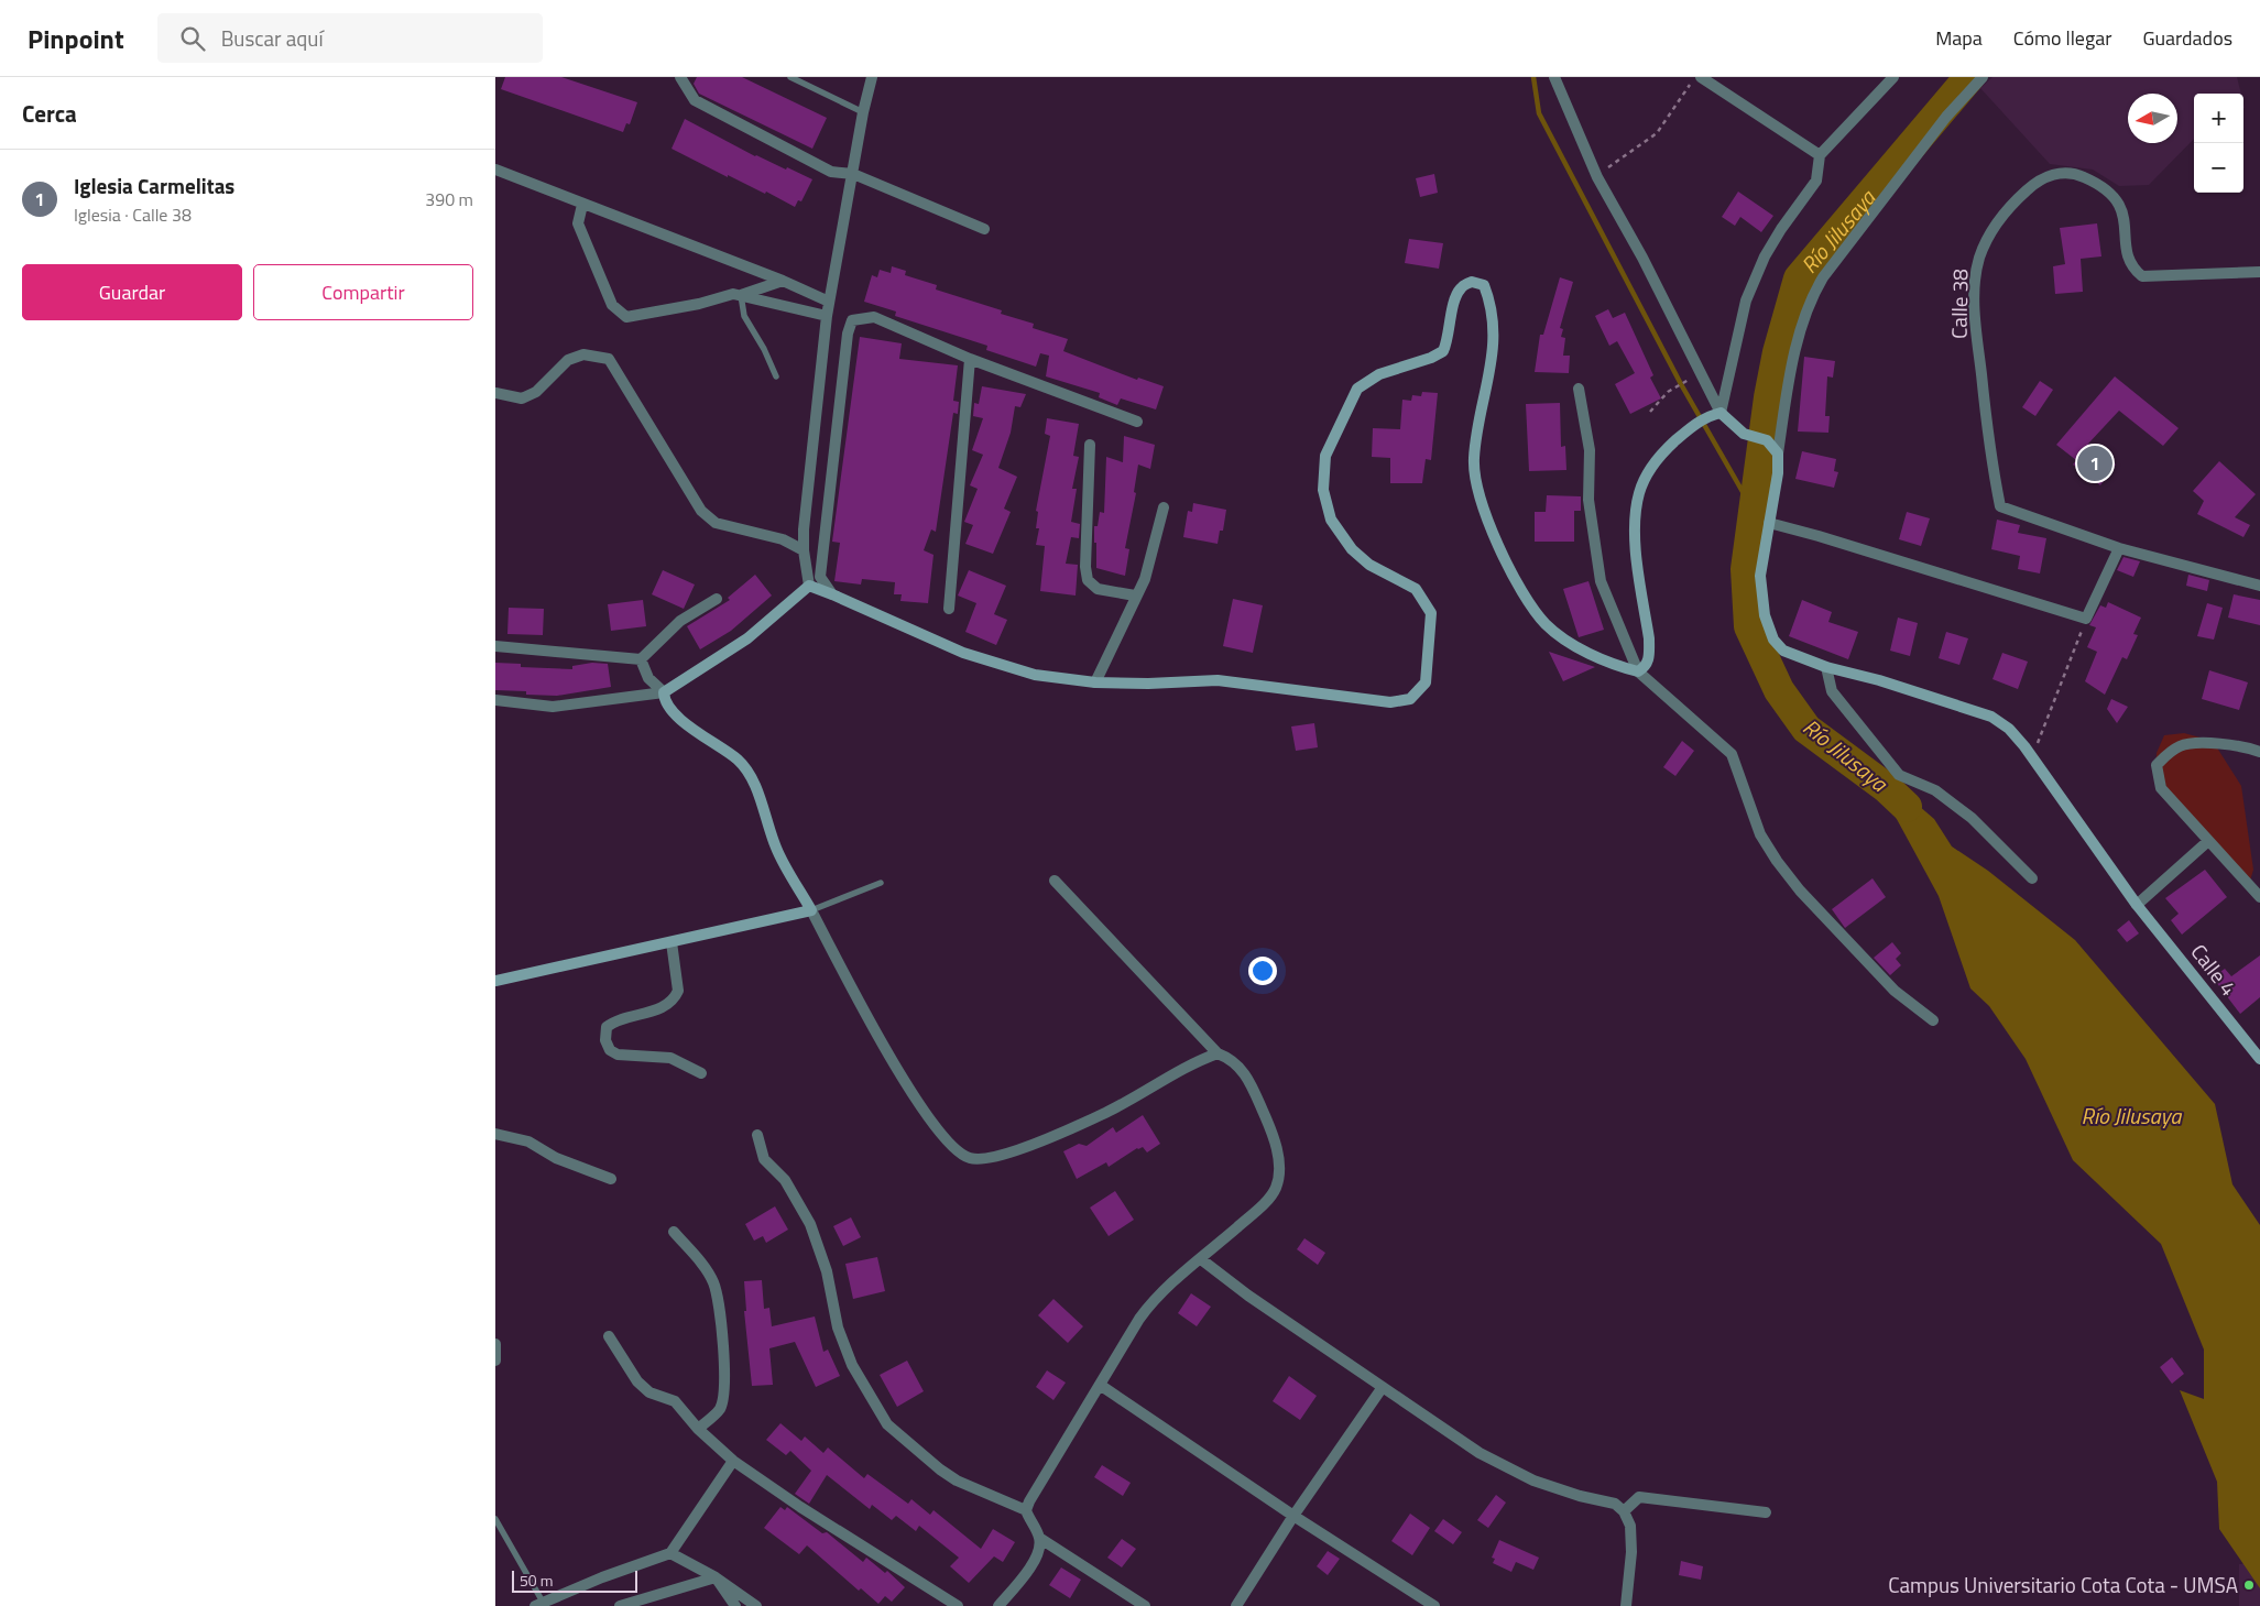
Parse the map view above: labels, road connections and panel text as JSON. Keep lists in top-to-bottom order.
{
  "streets": {
    "street": ["Calle 38", "Calle 4"]
  },
  "water": ["Río Jilusaya"],
  "places": ["Campus Universitario Cota Cota - UMSA"],
  "scale_bar": "50 m",
  "north": "left",
  "page": {
    "header": "Pinpoint",
    "search": "Buscar aquí",
    "nav": ["Mapa", "Cómo llegar", "Guardados"],
    "heading": "Cerca",
    "map_buttons": ["+", "−"],
    "list": [
      {
        "mark": "1",
        "name": "Iglesia Carmelitas",
        "note": "Iglesia · Calle 38",
        "value": "390 m"
      }
    ],
    "buttons": ["Guardar", "Compartir"],
    "pins": "1",
    "scale": "50 m"
  }
}
